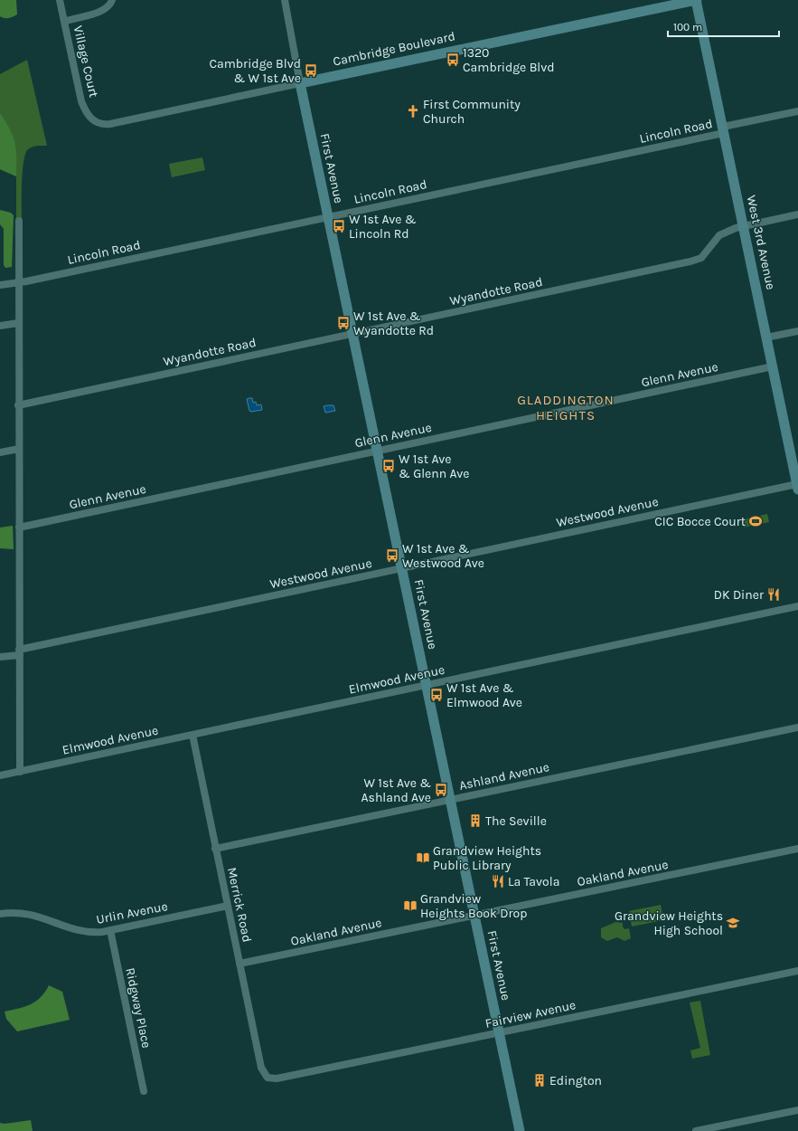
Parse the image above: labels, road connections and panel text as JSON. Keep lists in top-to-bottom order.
{
  "streets": {
    "street": [
      "Cambridge Boulevard",
      "Village Court",
      "Lincoln Road",
      "First Avenue",
      "West 3rd Avenue",
      "Wyandotte Road",
      "Glenn Avenue",
      "Westwood Avenue",
      "Elmwood Avenue",
      "Ashland Avenue",
      "Oakland Avenue",
      "Merrick Road",
      "Urlin Avenue",
      "Ridgway Place",
      "Fairview Avenue"
    ]
  },
  "crossings": [
    ["Cambridge Boulevard", "Village Court"],
    ["Cambridge Boulevard", "First Avenue"],
    ["Cambridge Boulevard", "West 3rd Avenue"],
    ["Lincoln Road", "First Avenue"],
    ["Lincoln Road", "West 3rd Avenue"],
    ["First Avenue", "Wyandotte Road"],
    ["First Avenue", "Glenn Avenue"],
    ["First Avenue", "Westwood Avenue"],
    ["First Avenue", "Elmwood Avenue"],
    ["First Avenue", "Ashland Avenue"],
    ["First Avenue", "Oakland Avenue"],
    ["First Avenue", "Fairview Avenue"],
    ["West 3rd Avenue", "Wyandotte Road"],
    ["West 3rd Avenue", "Glenn Avenue"],
    ["West 3rd Avenue", "Westwood Avenue"],
    ["Elmwood Avenue", "Merrick Road"],
    ["Ashland Avenue", "Merrick Road"],
    ["Oakland Avenue", "Merrick Road"],
    ["Merrick Road", "Urlin Avenue"],
    ["Merrick Road", "Fairview Avenue"],
    ["Urlin Avenue", "Ridgway Place"]
  ],
  "districts": ["GLADDINGTON HEIGHTS"],
  "places": {
    "bus stop": [
      "1320 Cambridge Blvd",
      "Cambridge Blvd & W 1st Ave",
      "W 1st Ave & Lincoln Rd",
      "W 1st Ave & Wyandotte Rd",
      "W 1st Ave & Glenn Ave",
      "W 1st Ave & Westwood Ave",
      "W 1st Ave & Elmwood Ave",
      "W 1st Ave & Ashland Ave"
    ],
    "church": ["First Community Church"],
    "sports": ["CIC Bocce Court"],
    "restaurant": ["DK Diner", "La Tavola"],
    "building": ["The Seville", "Edington"],
    "library": ["Grandview Heights Public Library", "Grandview Heights Book Drop"],
    "school or university": ["Grandview Heights High School"]
  },
  "scale_bar": "100 m"
}
